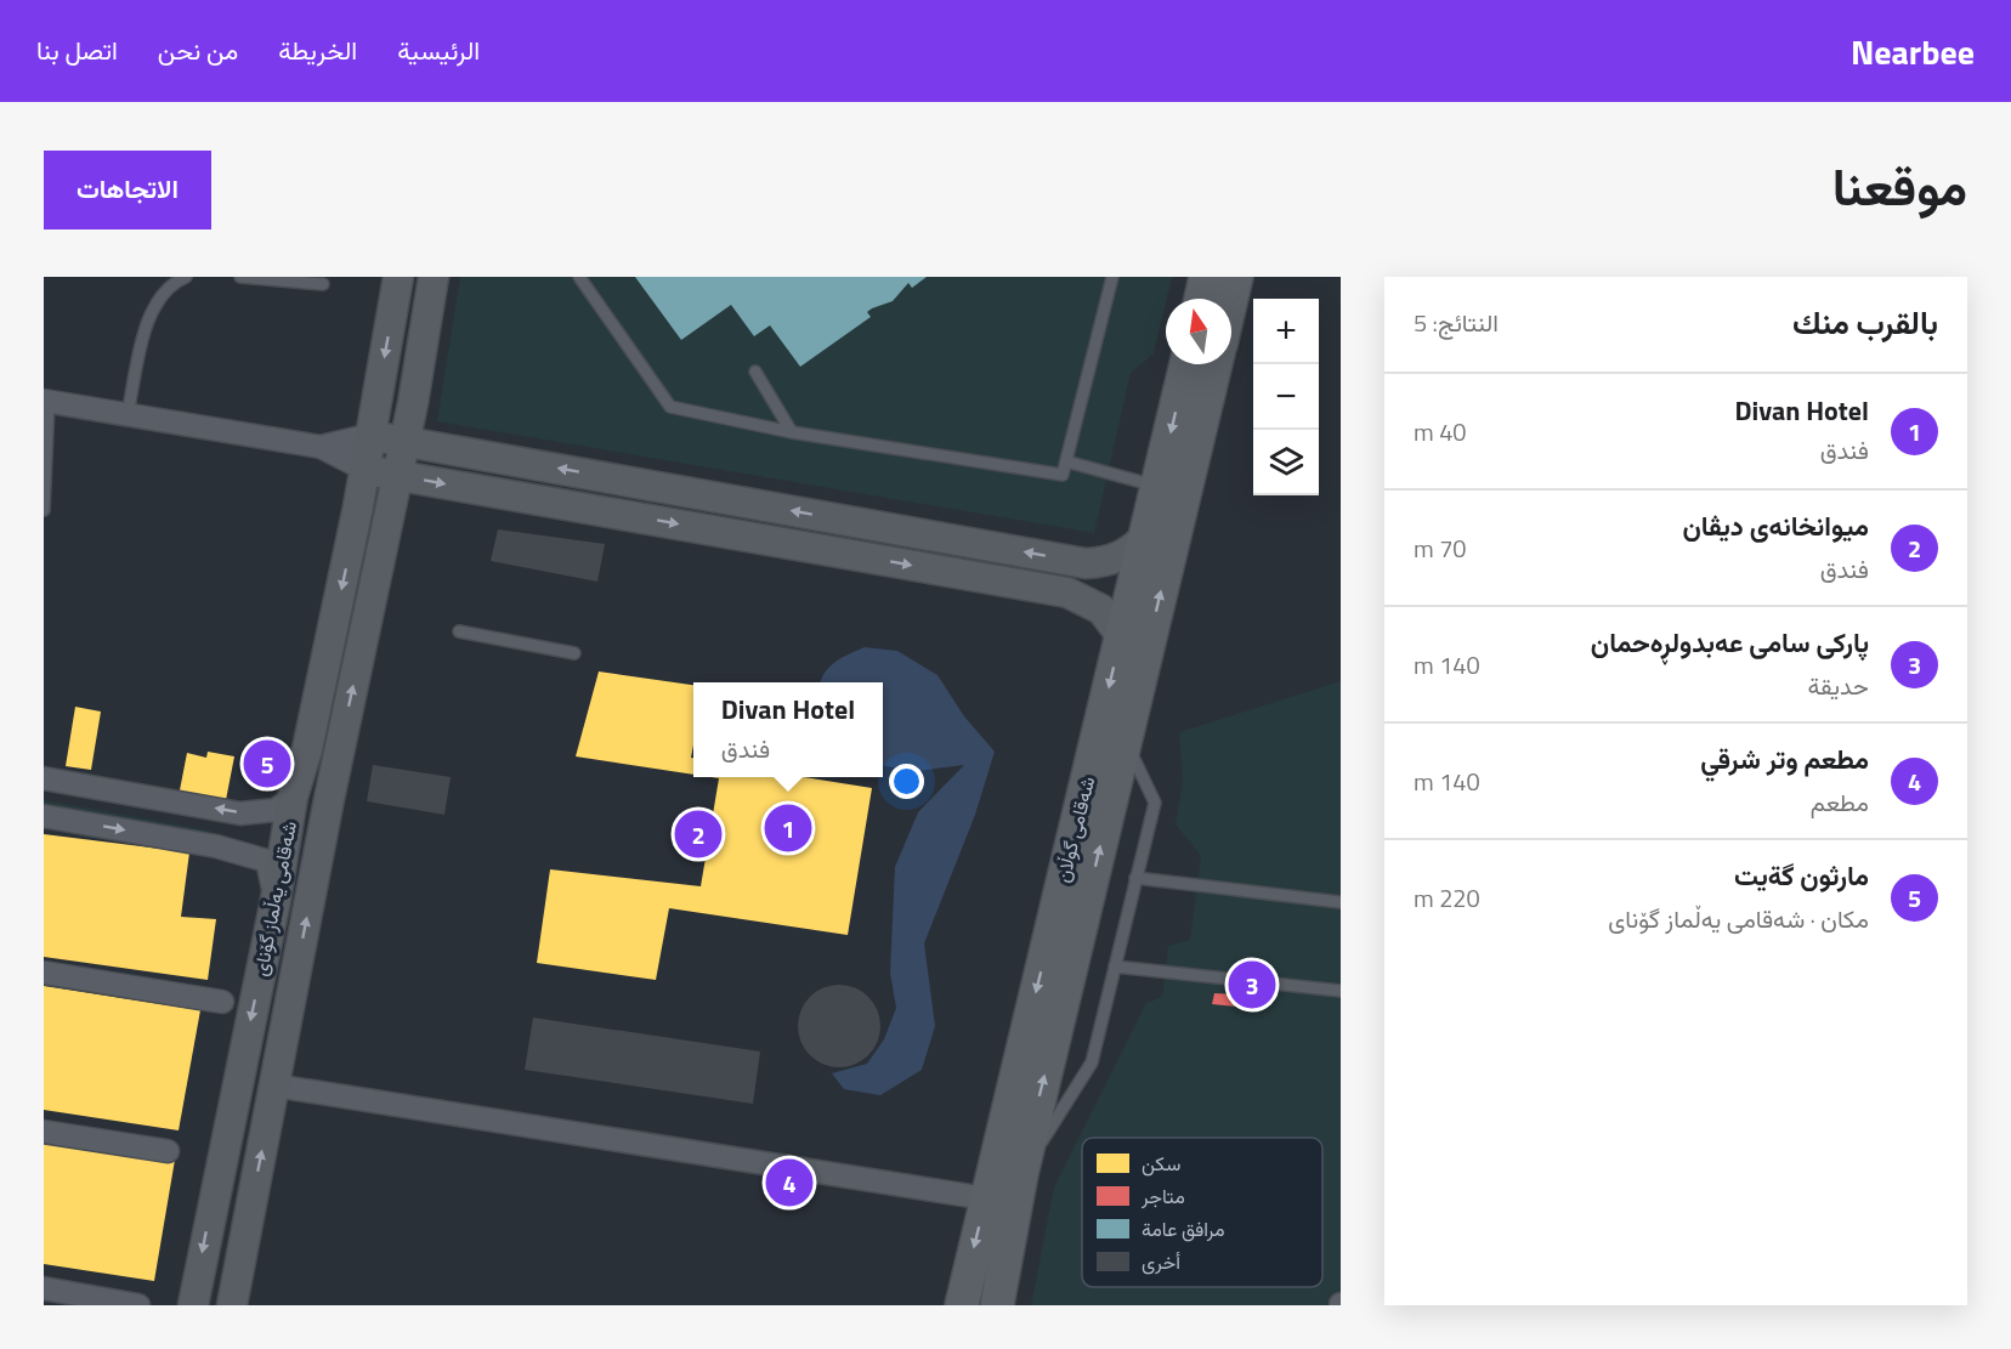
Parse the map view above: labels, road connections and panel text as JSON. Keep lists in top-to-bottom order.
{
  "streets": {
    "main road": ["شەقامی گوڵان"],
    "street": ["شەقامی یەڵماز گۆنای"]
  },
  "legend": [
    "سكن",
    "متاجر",
    "مرافق عامة",
    "أخرى"
  ],
  "north": "top",
  "page": {
    "header": "Nearbee",
    "nav": [
      "الرئيسية",
      "الخريطة",
      "من نحن",
      "اتصل بنا"
    ],
    "title": "موقعنا",
    "buttons": "الاتجاهات",
    "heading": ["بالقرب منك", "النتائج: 5"],
    "map_buttons": ["+", "−"],
    "list": [
      {
        "mark": "1",
        "name": "Divan Hotel",
        "note": "فندق",
        "value": "40 m"
      },
      {
        "mark": "2",
        "name": "میوانخانەی دیڤان",
        "note": "فندق",
        "value": "70 m"
      },
      {
        "mark": "3",
        "name": "پارکی سامی عەبدولڕەحمان",
        "note": "حديقة",
        "value": "140 m"
      },
      {
        "mark": "4",
        "name": "مطعم وتر شرقي",
        "note": "مطعم",
        "value": "140 m"
      },
      {
        "mark": "5",
        "name": "مارثون گةيت",
        "note": "مكان · شەقامی یەڵماز گۆنای",
        "value": "220 m"
      }
    ],
    "popup": ["Divan Hotel", "فندق"],
    "pins": [
      "5",
      "1",
      "2",
      "3",
      "4"
    ]
  }
}
